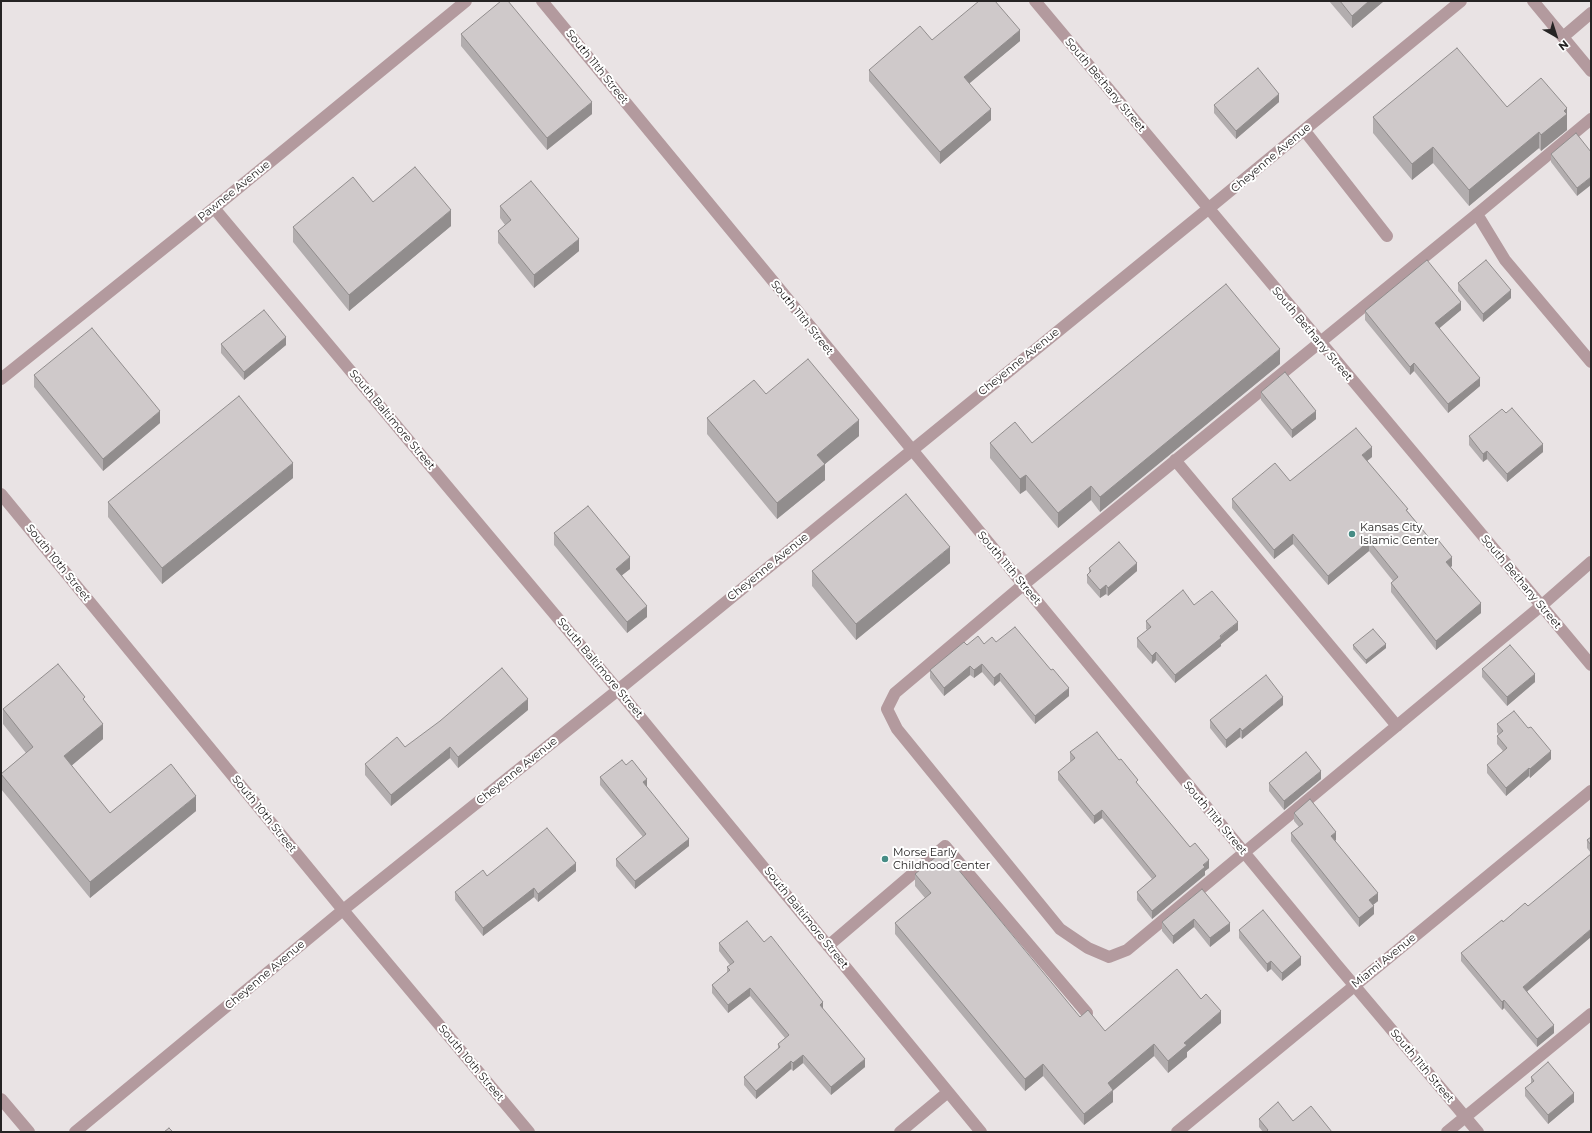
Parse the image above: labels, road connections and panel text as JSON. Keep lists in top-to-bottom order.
{
  "streets": {
    "street": [
      "South 11th Street",
      "South Bethany Street",
      "Cheyenne Avenue",
      "Pawnee Avenue",
      "South Baltimore Street",
      "South 10th Street",
      "Miami Avenue"
    ]
  },
  "crossings": [
    ["South 11th Street", "Cheyenne Avenue"],
    ["South 11th Street", "Miami Avenue"],
    ["South Bethany Street", "Cheyenne Avenue"],
    ["Cheyenne Avenue", "South Baltimore Street"],
    ["Cheyenne Avenue", "South 10th Street"],
    ["Pawnee Avenue", "South Baltimore Street"]
  ],
  "places": ["Kansas City Islamic Center", "Morse Early Childhood Center"],
  "north": "bottom right"
}
